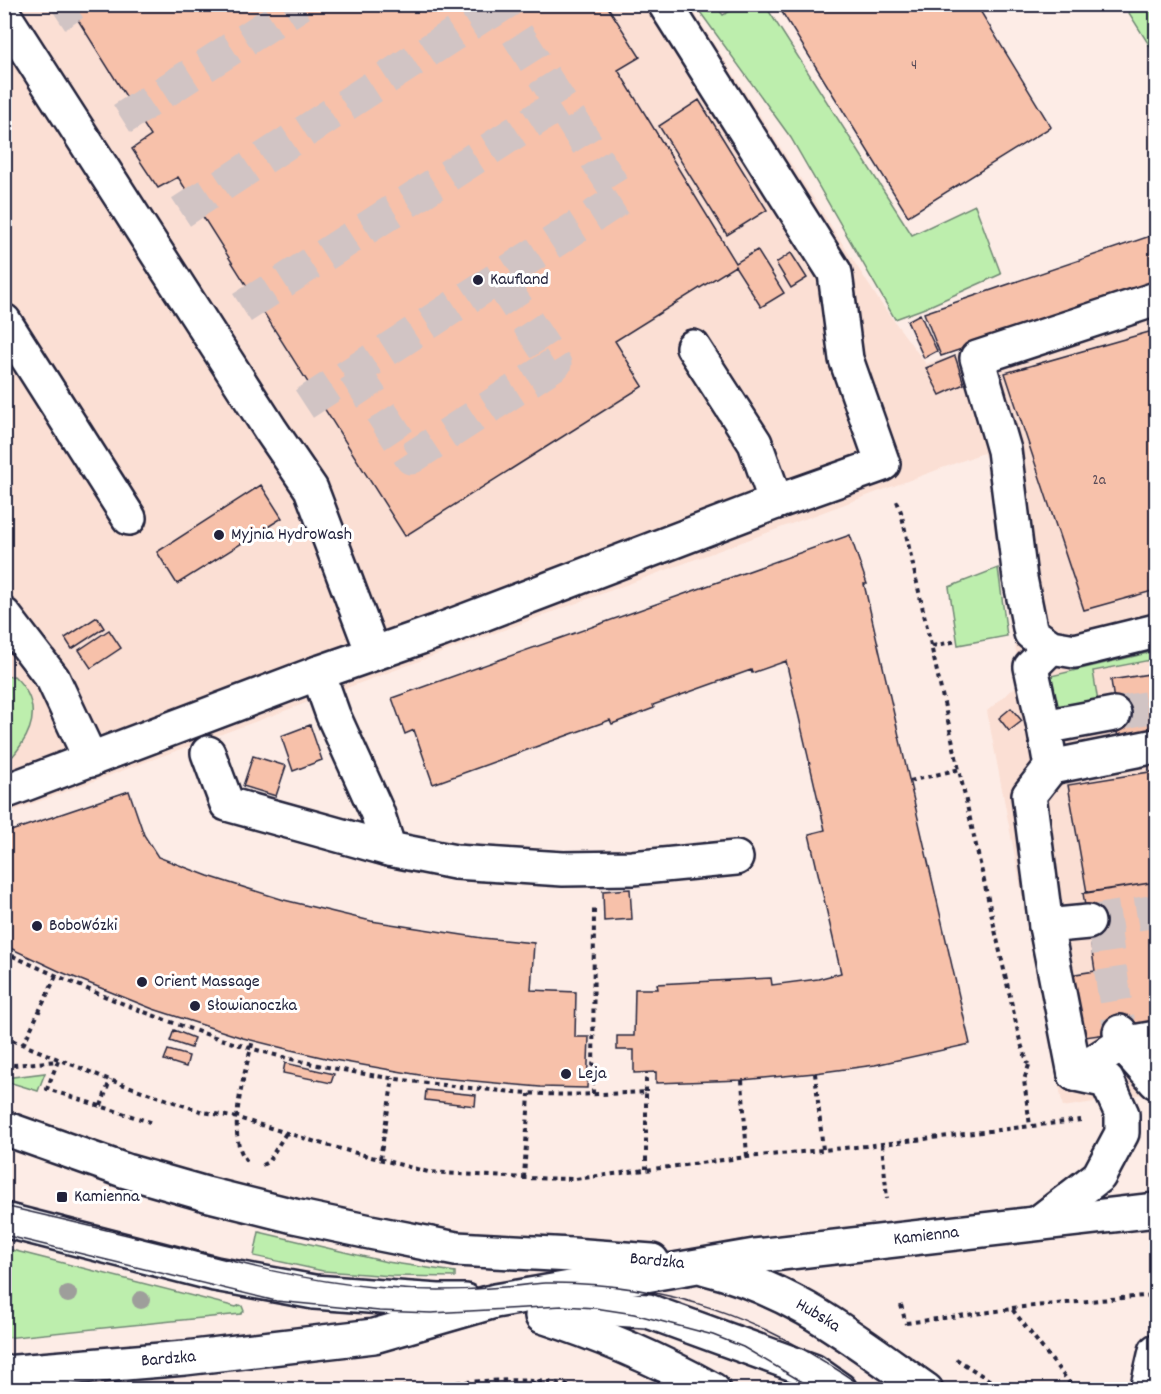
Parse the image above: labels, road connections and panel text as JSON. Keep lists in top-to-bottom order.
{
  "streets": {
    "street": ["Kamienna", "Bardzka", "Hubska"]
  },
  "crossings": [
    ["Kamienna", "Bardzka"],
    ["Kamienna", "Hubska"],
    ["Bardzka", "Hubska"]
  ],
  "places": {
    "other": [
      "Kaufland",
      "Myjnia HydroWash",
      "BoboWózki",
      "Orient Massage",
      "Słowianoczka",
      "Leja"
    ],
    "transit": ["Kamienna"]
  },
  "house_numbers": ["4", "2a"]
}
